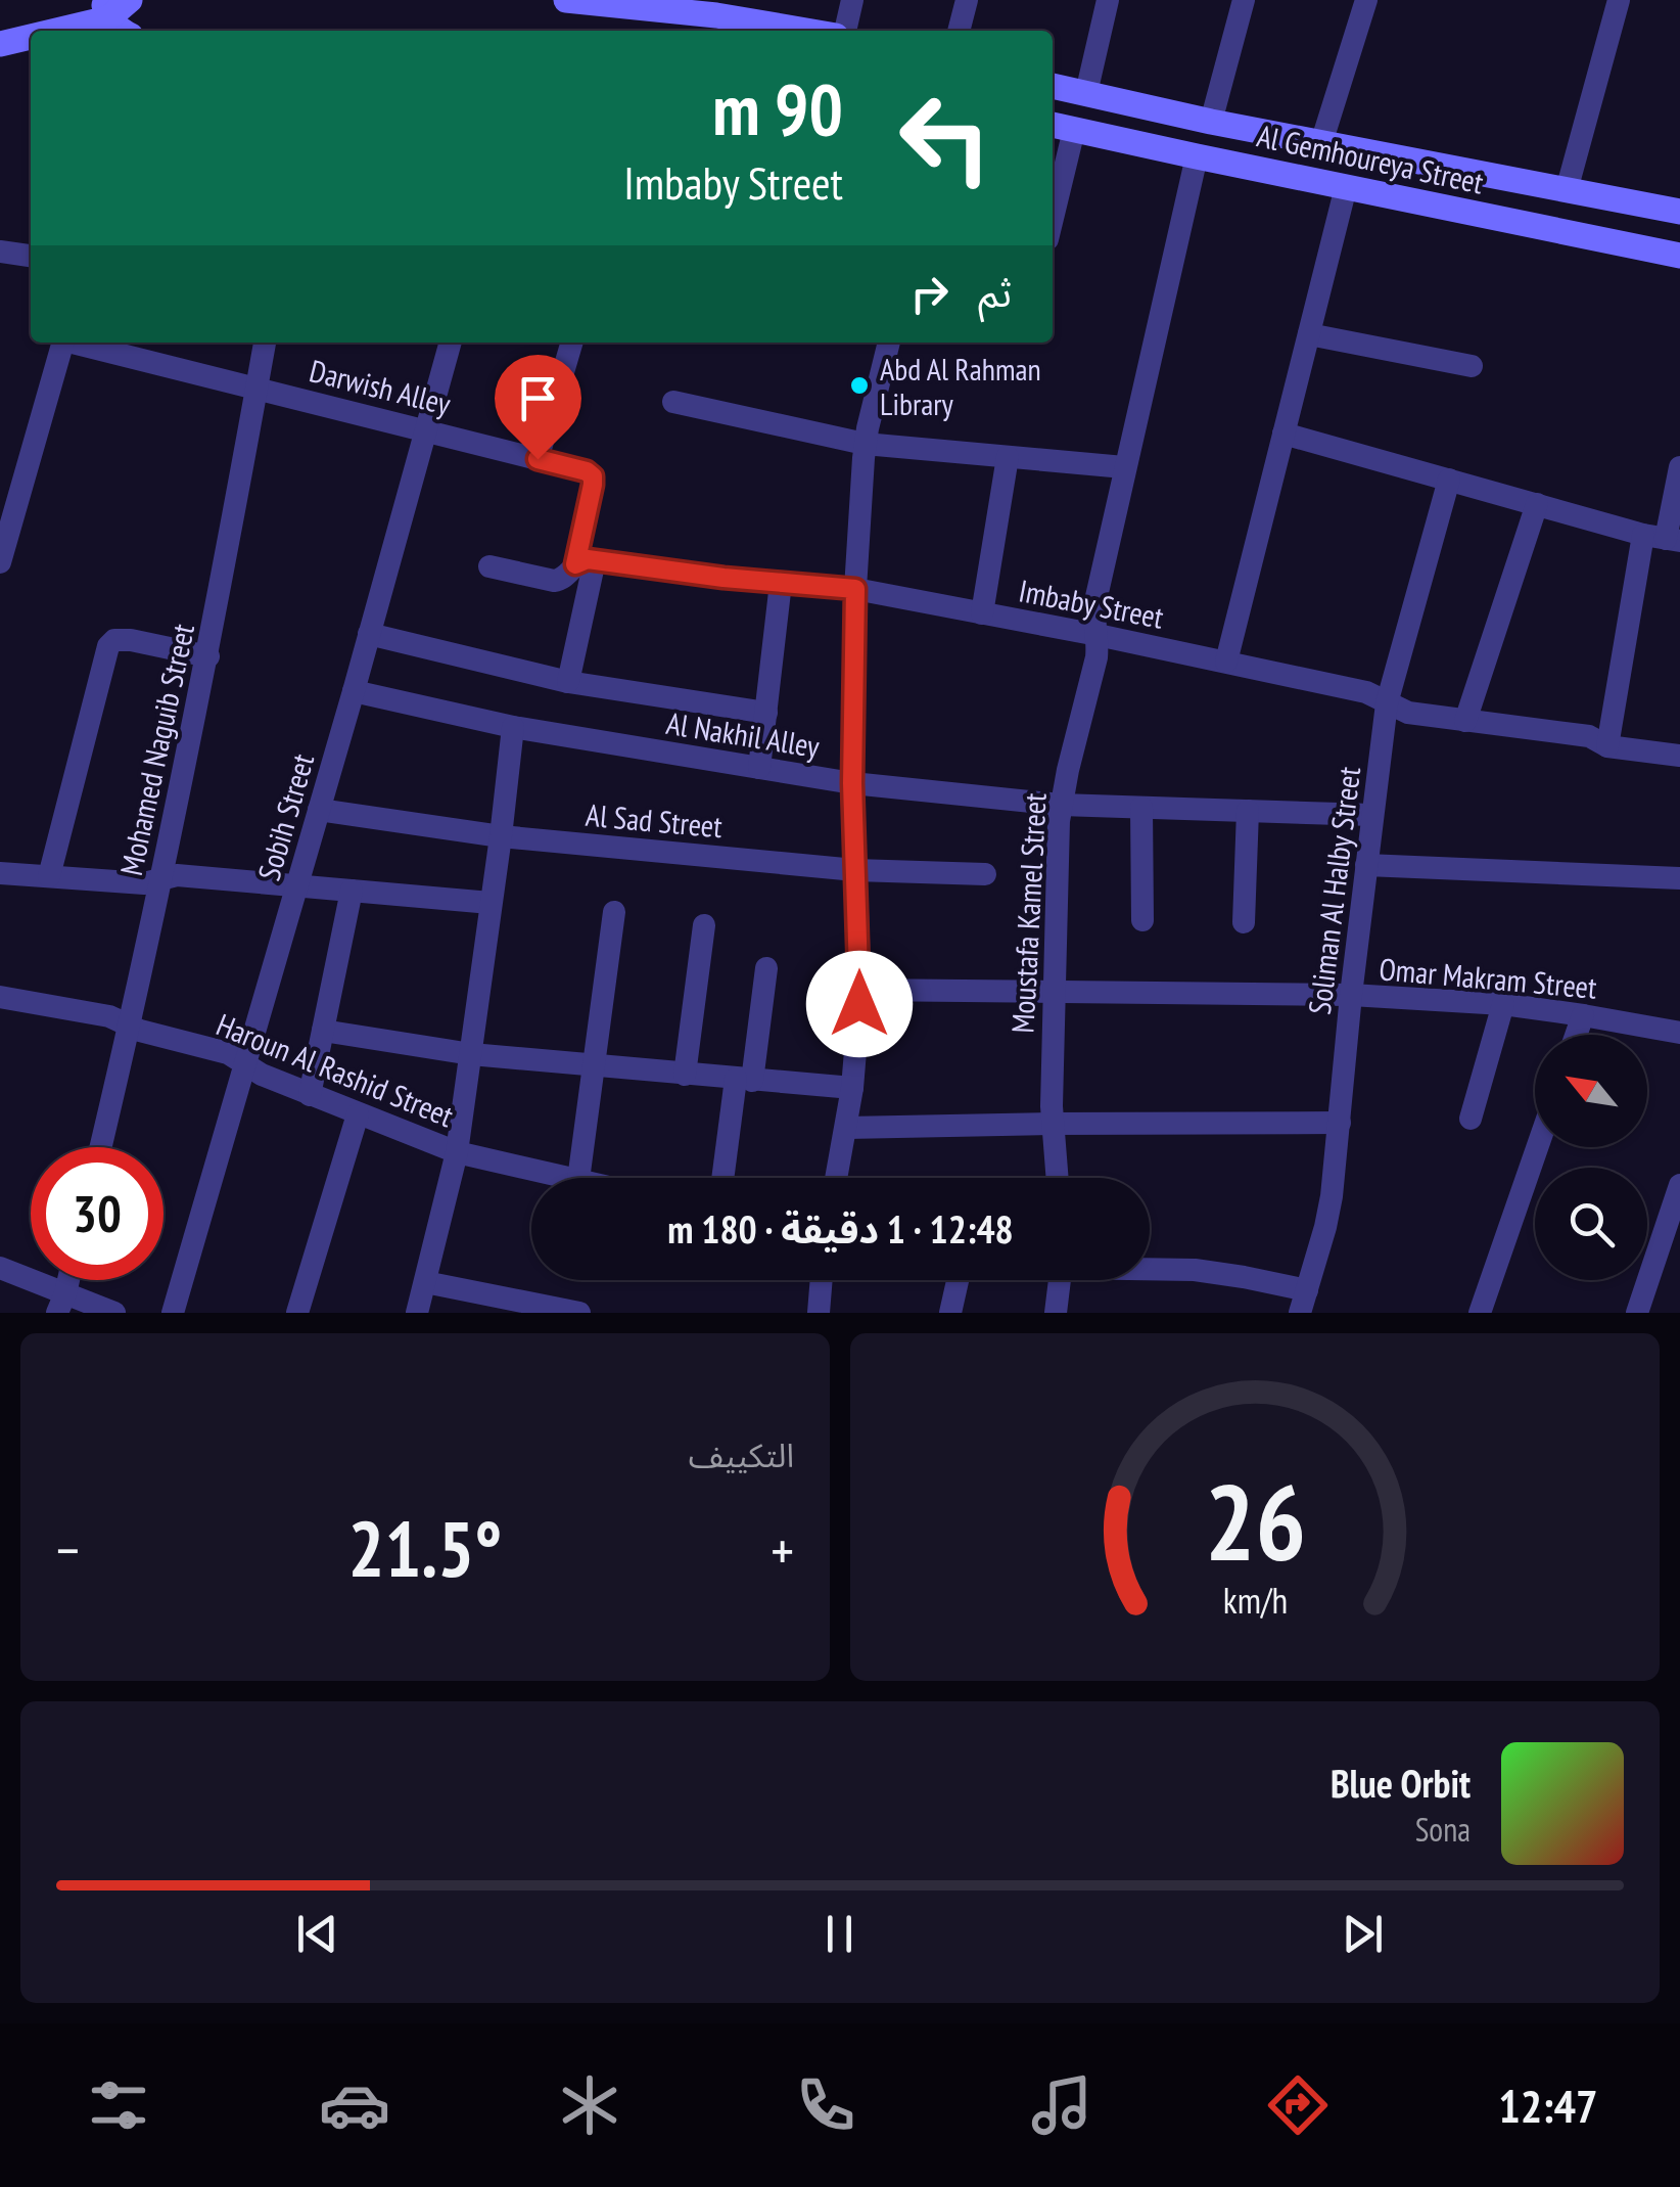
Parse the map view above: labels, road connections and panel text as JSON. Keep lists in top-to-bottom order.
{
  "streets": {
    "main road": ["Al Gemhoureya Street"],
    "street": [
      "Darwish Alley",
      "Imbaby Street",
      "Al Nakhil Alley",
      "Mohamed Naguib Street",
      "Sobih Street",
      "Al Sad Street",
      "Soliman Al Halby Street",
      "Moustafa Kamel Street",
      "Omar Makram Street",
      "Haroun Al Rashid Street"
    ]
  },
  "crossings": [
    ["Al Gemhoureya Street", "Moustafa Kamel Street"],
    ["Darwish Alley", "Imbaby Street"],
    ["Darwish Alley", "Mohamed Naguib Street"],
    ["Darwish Alley", "Sobih Street"],
    ["Imbaby Street", "Soliman Al Halby Street"],
    ["Imbaby Street", "Moustafa Kamel Street"],
    ["Al Nakhil Alley", "Sobih Street"],
    ["Al Nakhil Alley", "Soliman Al Halby Street"],
    ["Al Nakhil Alley", "Moustafa Kamel Street"],
    ["Mohamed Naguib Street", "Haroun Al Rashid Street"],
    ["Sobih Street", "Al Sad Street"],
    ["Sobih Street", "Haroun Al Rashid Street"],
    ["Soliman Al Halby Street", "Omar Makram Street"],
    ["Moustafa Kamel Street", "Omar Makram Street"]
  ],
  "places": ["Abd Al Rahman Library"],
  "north": "top left",
  "page": {
    "turn": ["90 m", "Imbaby Street"],
    "then": "ثم",
    "limit": "30",
    "trip": "12:48 · 1 دقيقة · 180 m",
    "tile": "التكييف",
    "heat": ["−", "21.5°", "+"],
    "song": ["Blue Orbit", "Sona"],
    "tabs": "12:47",
    "gauge": ["26", "km/h"]
  }
}
